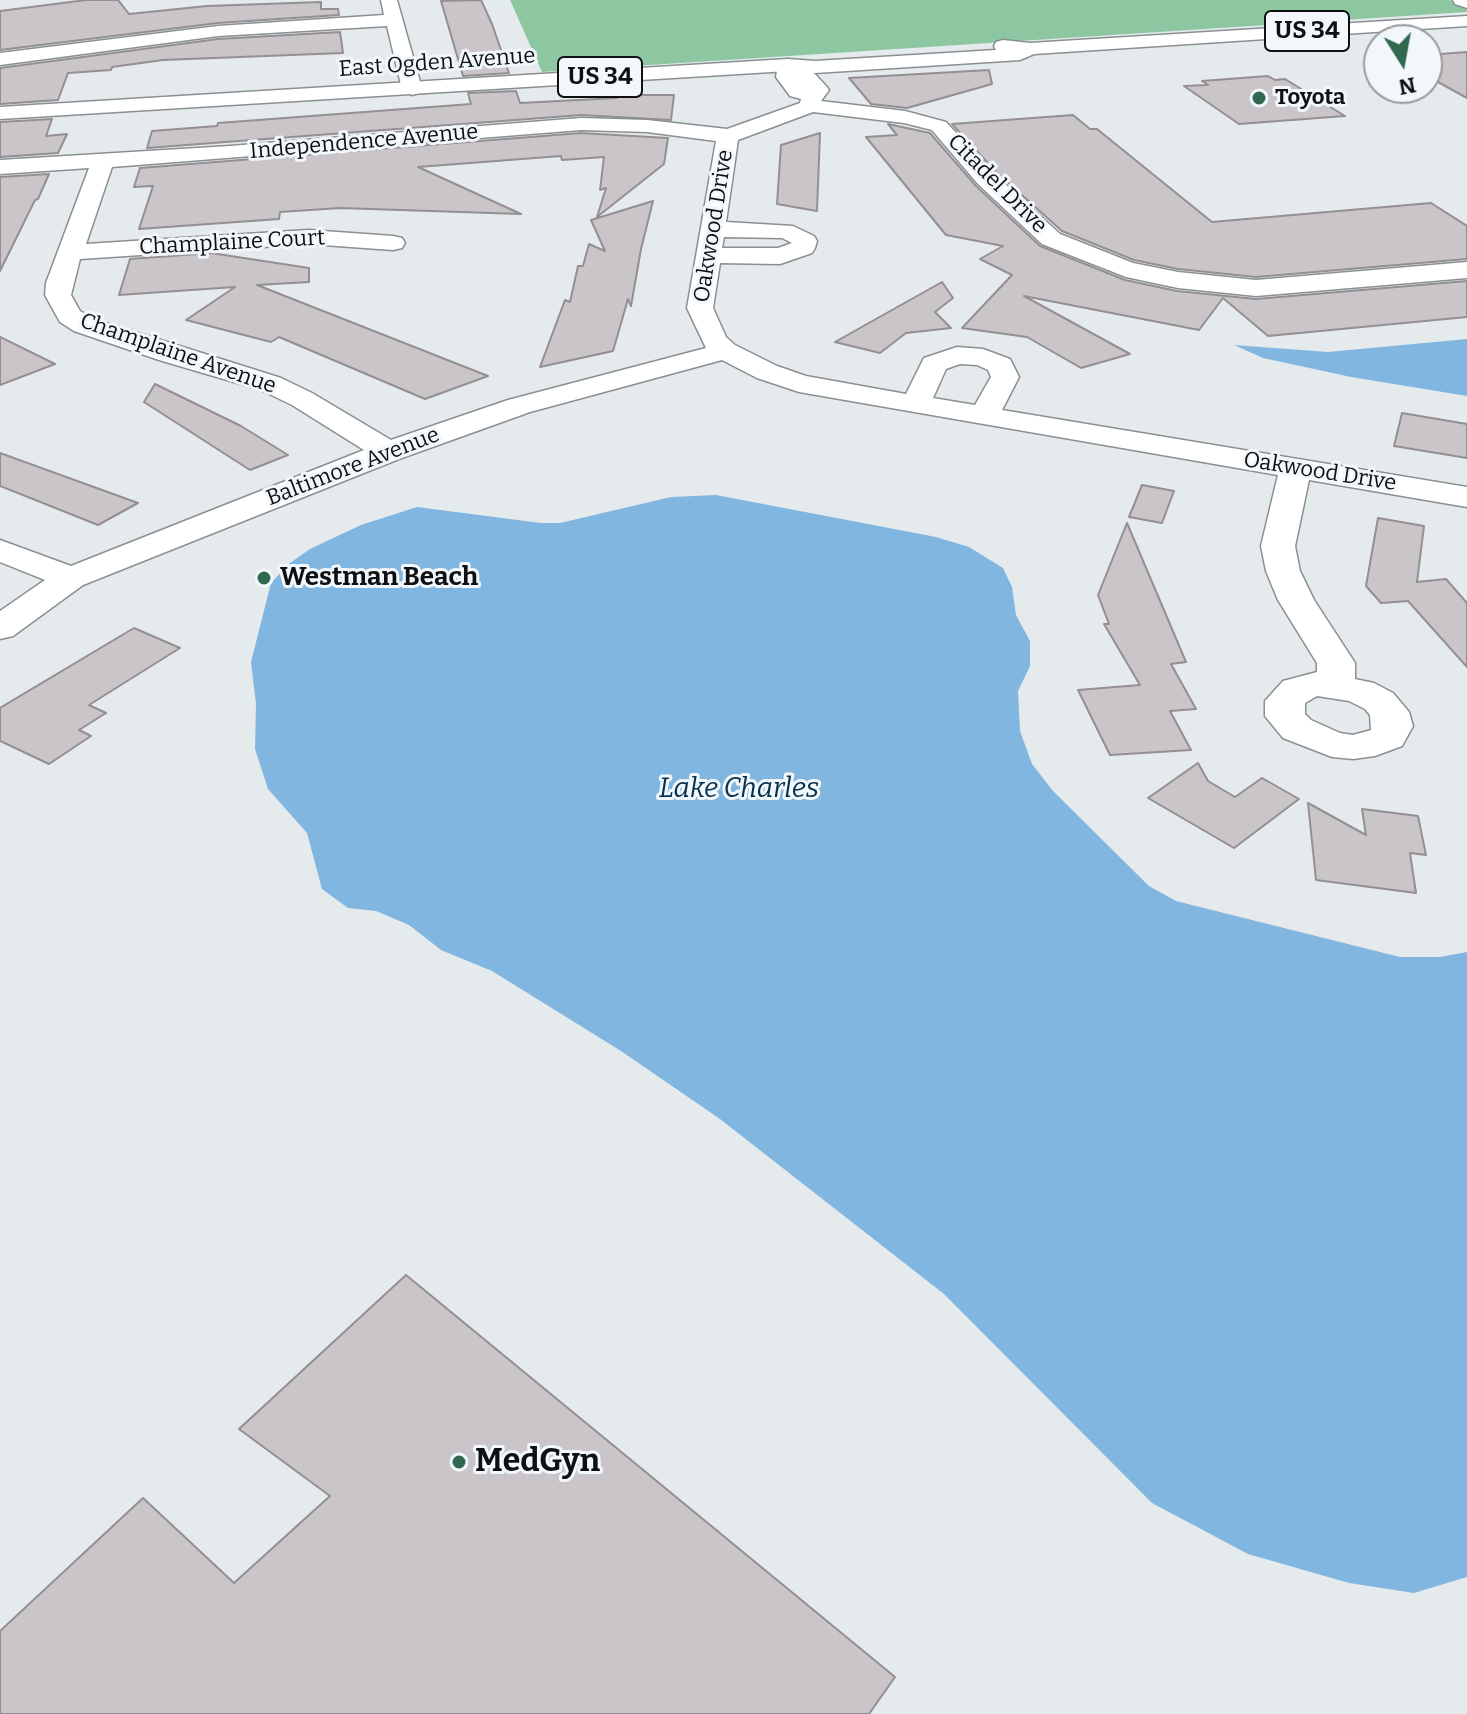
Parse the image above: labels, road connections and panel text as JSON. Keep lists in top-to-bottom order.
{
  "streets": {
    "street": [
      "US 34",
      "East Ogden Avenue",
      "Independence Avenue",
      "Citadel Drive",
      "Oakwood Drive",
      "Champlaine Court",
      "Champlaine Avenue",
      "Baltimore Avenue"
    ]
  },
  "crossings": [
    ["Independence Avenue", "Oakwood Drive"],
    ["Independence Avenue", "Champlaine Avenue"],
    ["Citadel Drive", "Oakwood Drive"],
    ["Oakwood Drive", "Baltimore Avenue"],
    ["Champlaine Court", "Champlaine Avenue"],
    ["Champlaine Avenue", "Baltimore Avenue"]
  ],
  "water": ["Lake Charles"],
  "places": ["Toyota", "Westman Beach", "MedGyn"],
  "north": "bottom"
}
